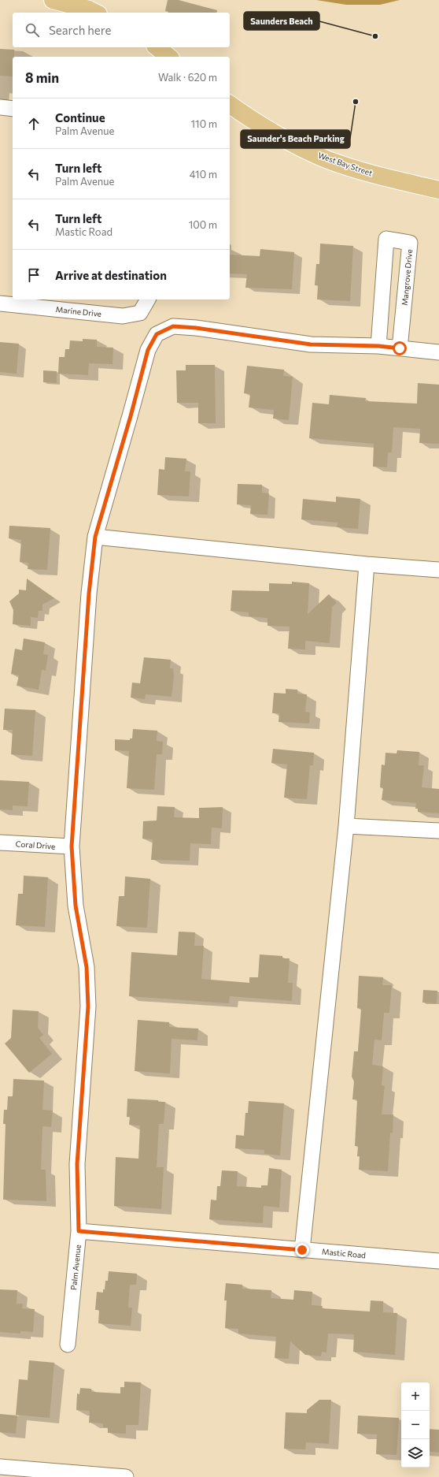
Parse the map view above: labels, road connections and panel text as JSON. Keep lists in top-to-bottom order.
{
  "streets": {
    "main road": ["West Bay Street"],
    "street": [
      "Mangrove Drive",
      "Marine Drive",
      "Coral Drive",
      "Mastic Road",
      "Palm Avenue"
    ]
  },
  "crossings": [
    ["Mangrove Drive", "Palm Avenue"],
    ["Coral Drive", "Palm Avenue"],
    ["Mastic Road", "Palm Avenue"]
  ],
  "places": ["Saunders Beach", "Saunder's Beach Parking"],
  "page": {
    "search": "Search here",
    "heading": ["8 min", "Walk · 620 m"],
    "list": [
      ["Continue", "Palm Avenue", "110 m"],
      ["Turn left", "Palm Avenue", "410 m"],
      ["Turn left", "Mastic Road", "100 m"],
      "Arrive at destination"
    ],
    "map_buttons": ["+", "−"]
  }
}
